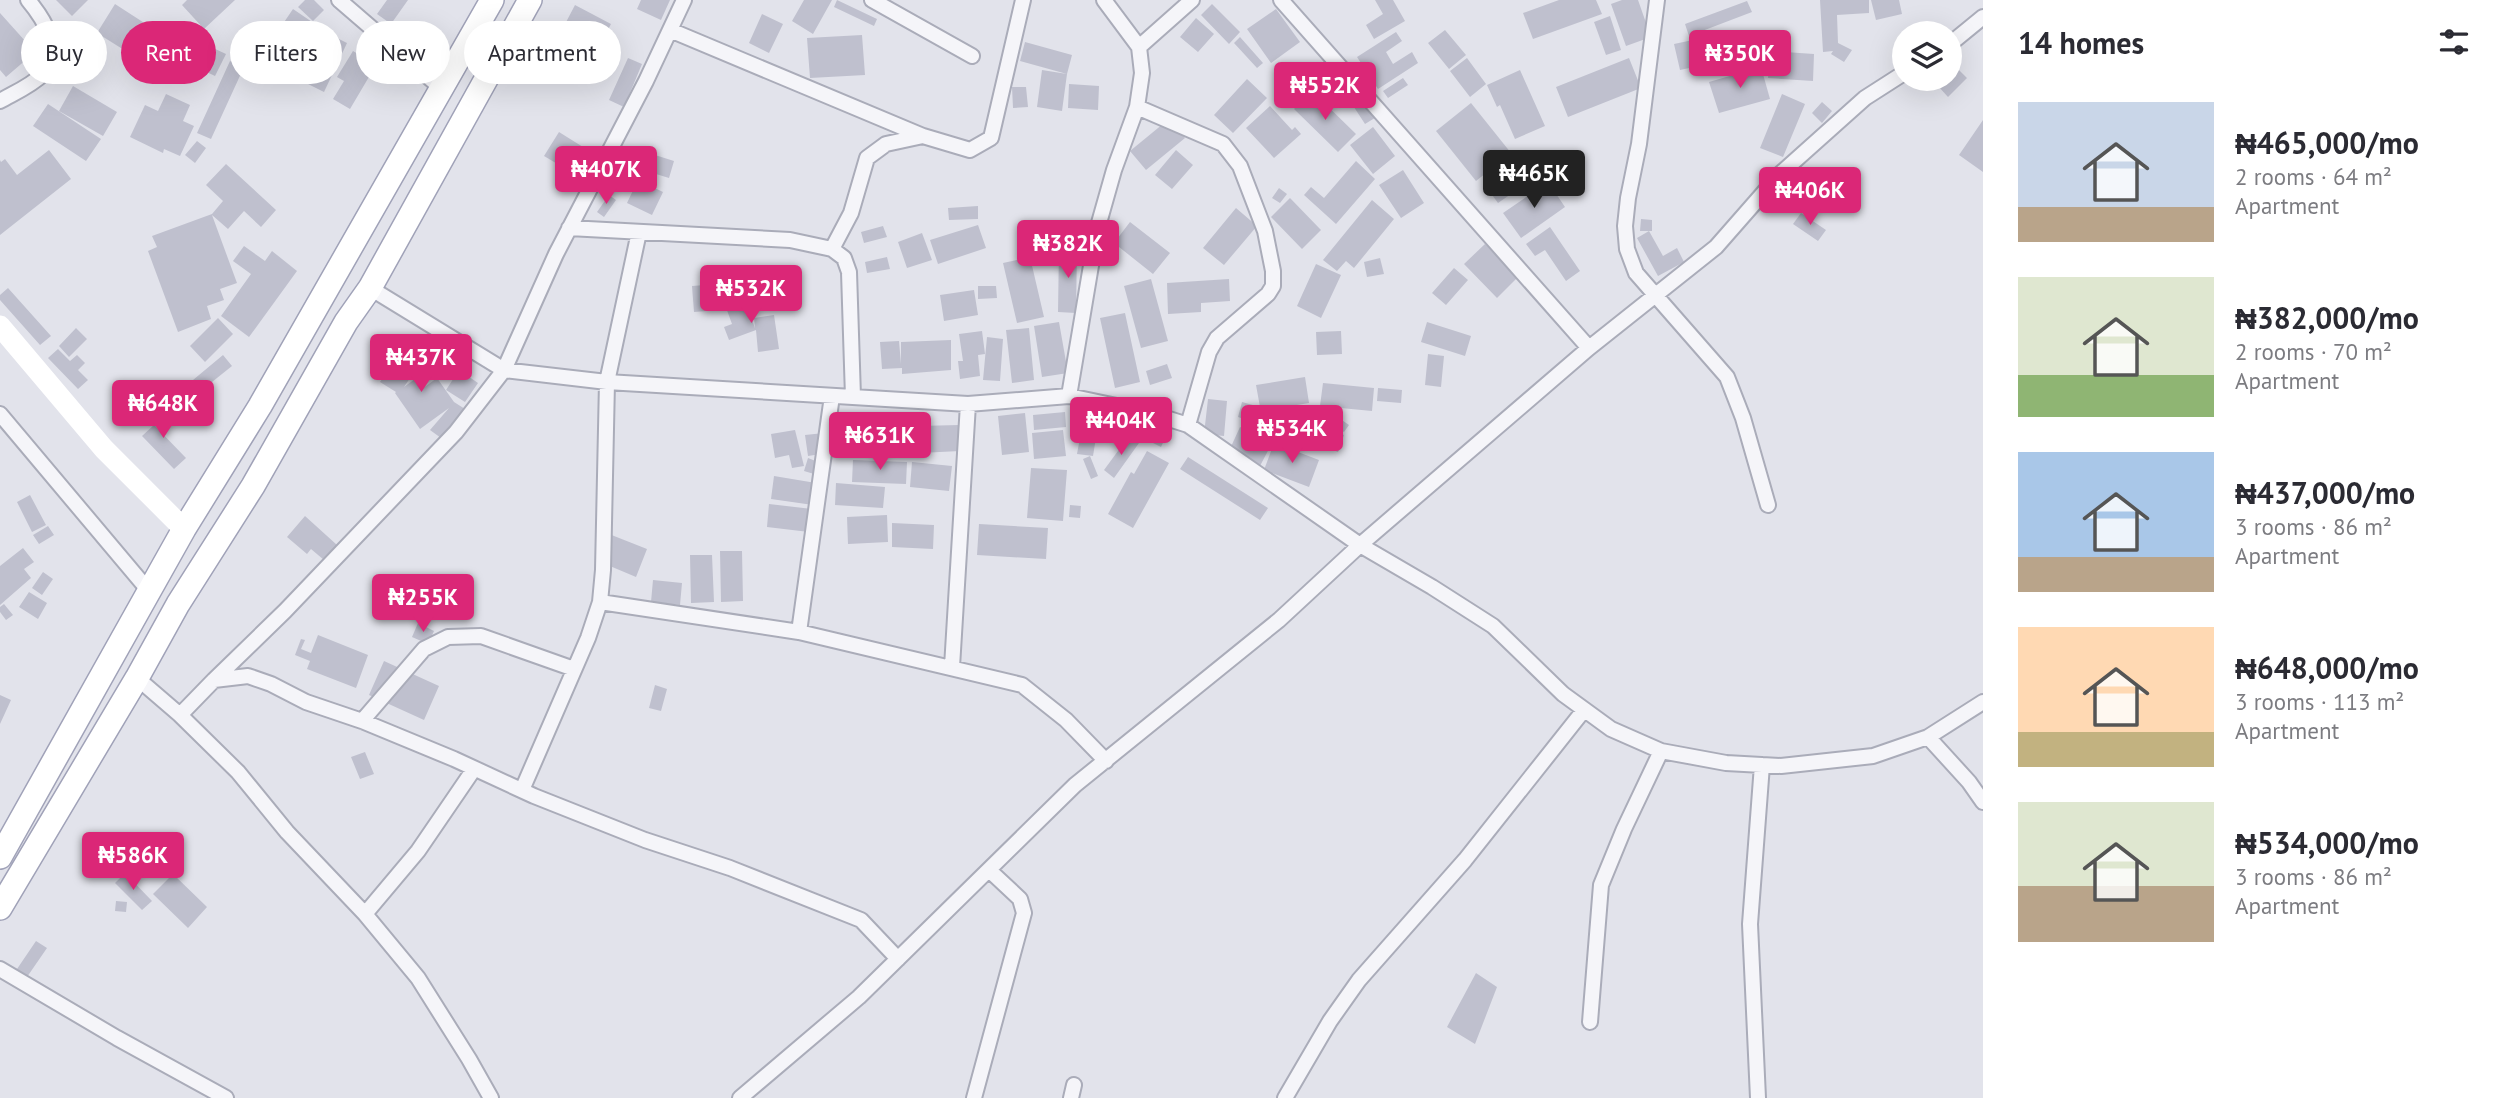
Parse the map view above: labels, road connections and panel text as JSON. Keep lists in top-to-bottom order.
{
  "page": {
    "heading": "14 homes",
    "chip": [
      "Buy",
      "Rent",
      "Filters",
      "New",
      "Apartment"
    ],
    "price": [
      "₦350K",
      "₦552K",
      "₦407K",
      "₦465K",
      "₦406K",
      "₦382K",
      "₦532K",
      "₦437K",
      "₦648K",
      "₦404K",
      "₦534K",
      "₦631K",
      "₦255K",
      "₦586K"
    ],
    "list": [
      {
        "name": "₦465,000/mo",
        "note": "2 rooms · 64 m² · Apartment"
      },
      {
        "name": "₦382,000/mo",
        "note": "2 rooms · 70 m² · Apartment"
      },
      {
        "name": "₦437,000/mo",
        "note": "3 rooms · 86 m² · Apartment"
      },
      {
        "name": "₦648,000/mo",
        "note": "3 rooms · 113 m² · Apartment"
      },
      {
        "name": "₦534,000/mo",
        "note": "3 rooms · 86 m² · Apartment"
      }
    ]
  }
}
